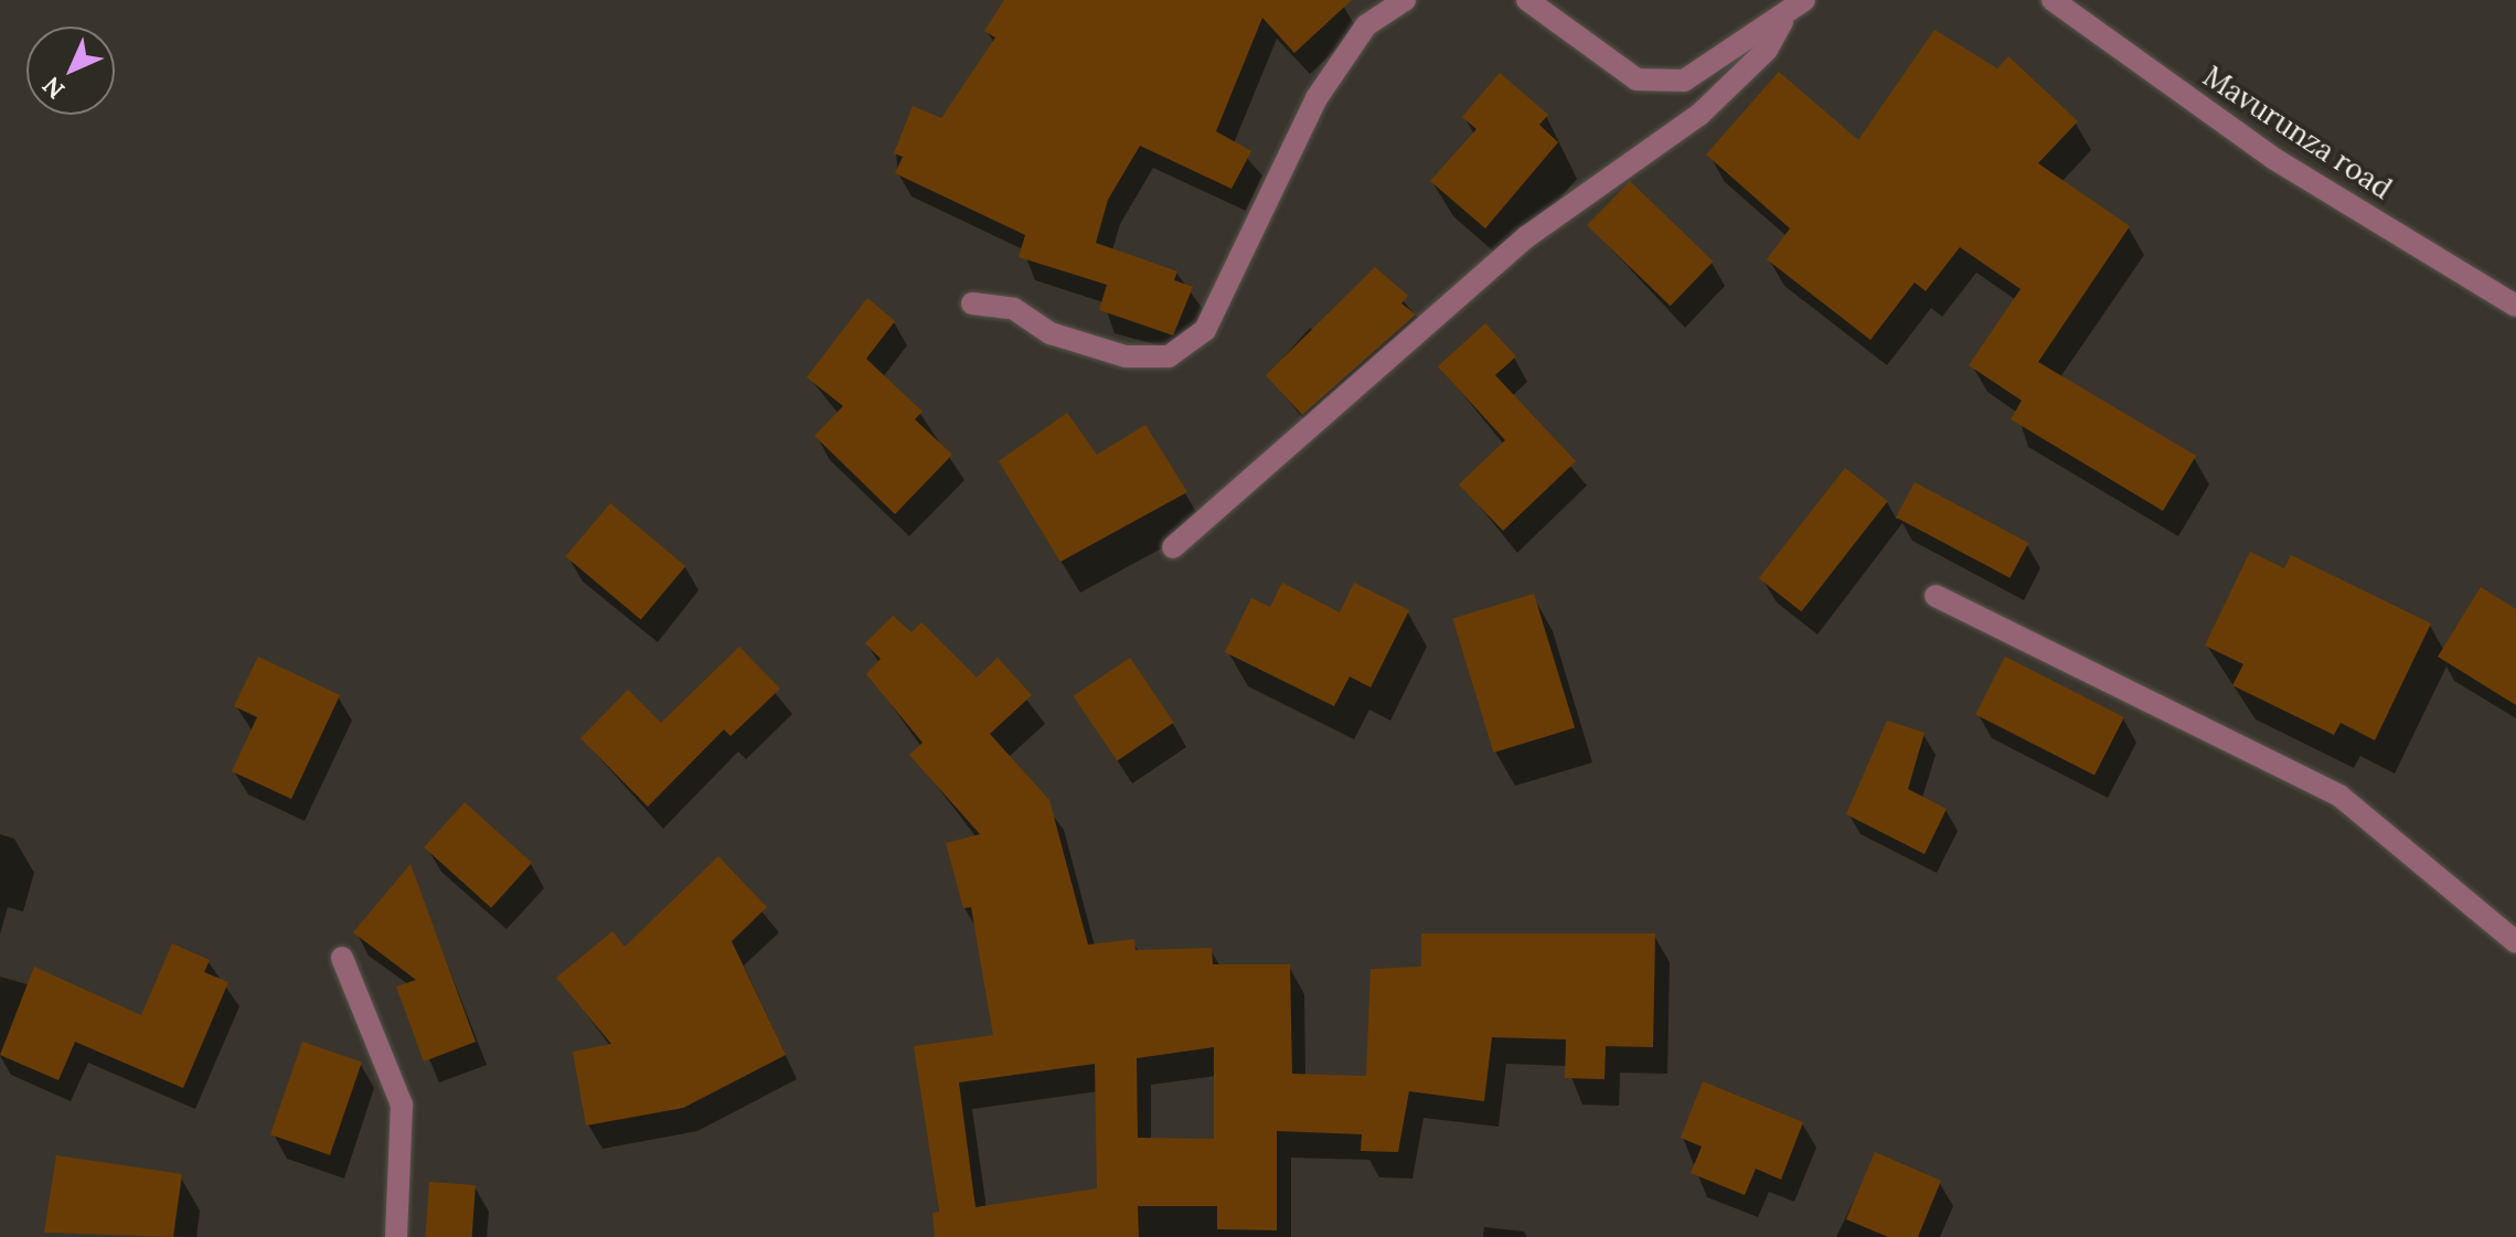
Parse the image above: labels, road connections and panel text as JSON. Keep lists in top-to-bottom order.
{
  "streets": {
    "street": ["Mavurunza road"]
  },
  "north": "bottom left"
}
